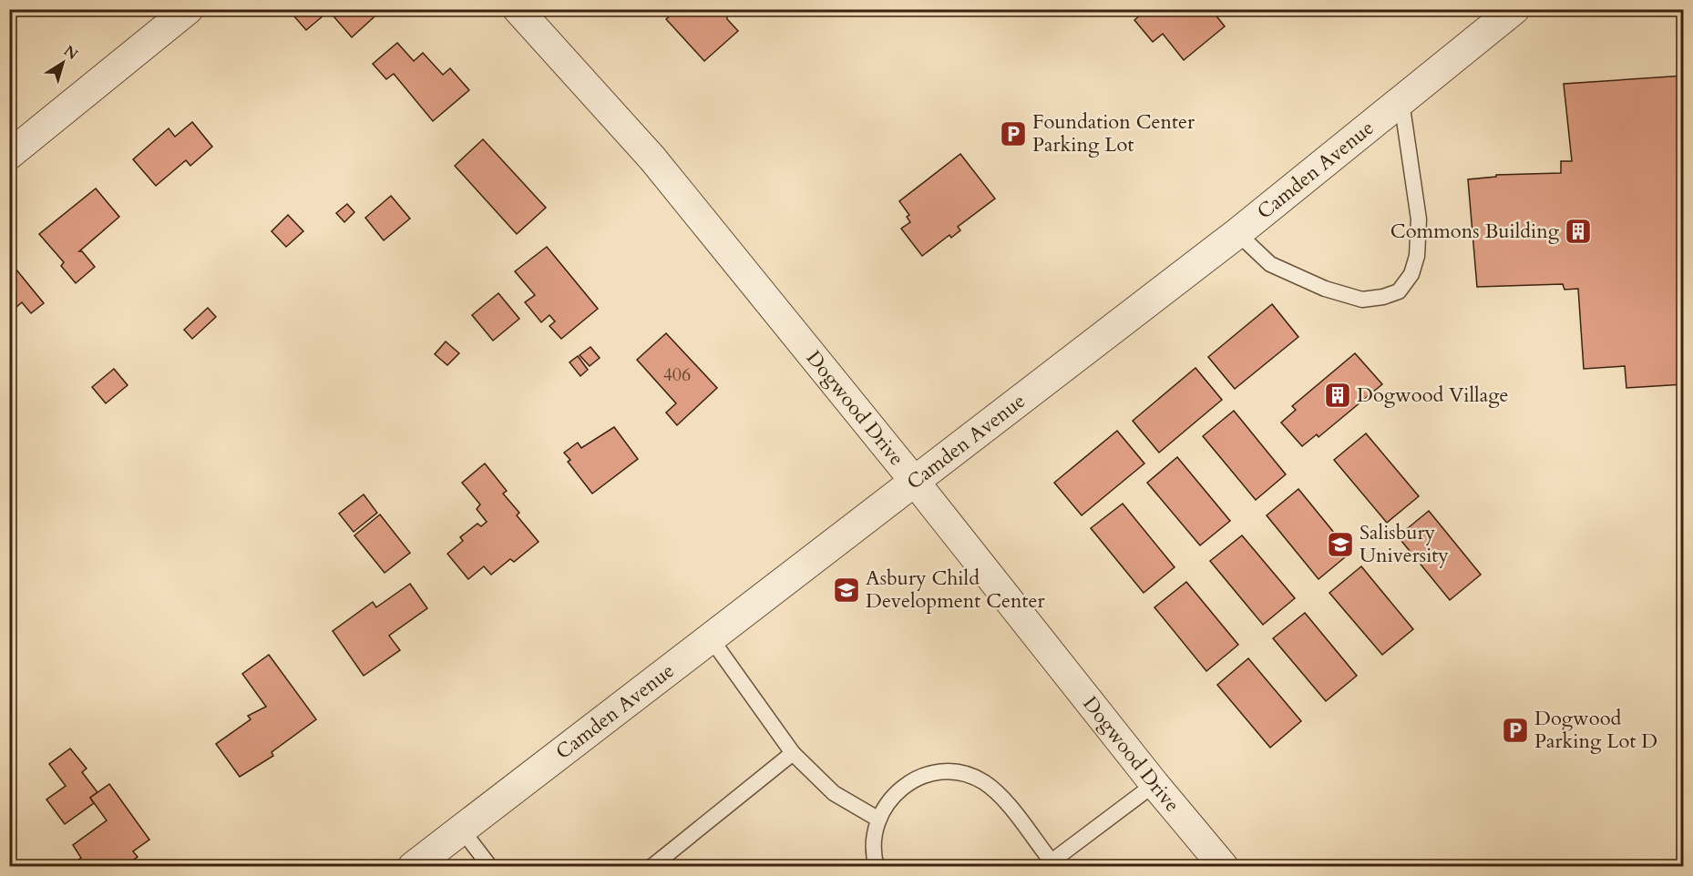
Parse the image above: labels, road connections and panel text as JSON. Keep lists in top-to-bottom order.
{
  "streets": {
    "street": ["Camden Avenue", "Dogwood Drive"]
  },
  "crossings": [
    ["Camden Avenue", "Dogwood Drive"]
  ],
  "places": {
    "parking": ["Foundation Center Parking Lot", "Dogwood Parking Lot D"],
    "building": ["Commons Building", "Dogwood Village"],
    "school or university": ["Salisbury University", "Asbury Child Development Center"]
  },
  "house_numbers": ["406"],
  "north": "top right"
}
